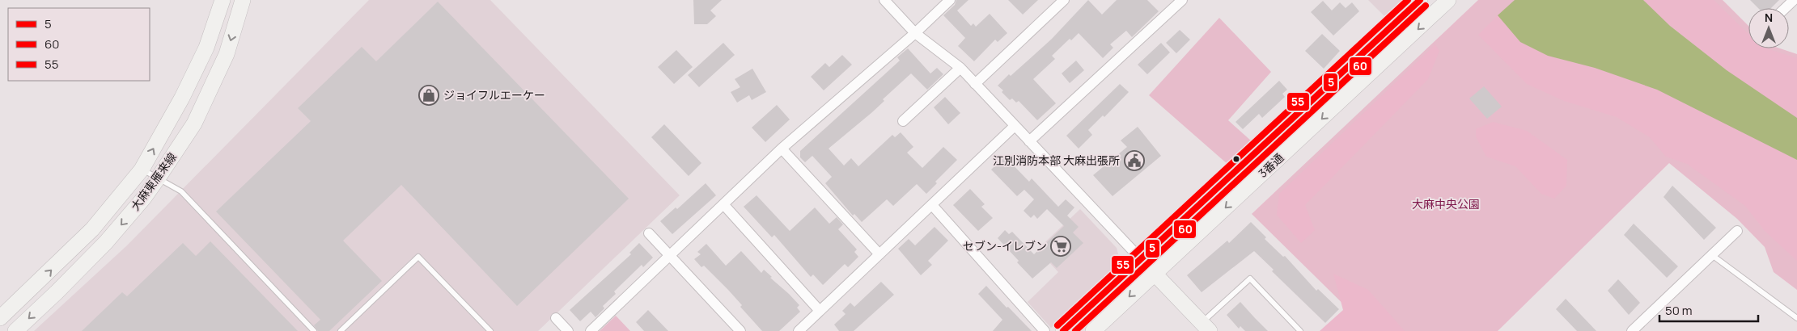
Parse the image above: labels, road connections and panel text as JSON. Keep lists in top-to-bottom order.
{
  "streets": {
    "street": ["3番通", "大麻東雁来線"]
  },
  "parks": ["大麻中央公園"],
  "places": {
    "shop": ["ジョイフルエーケー"],
    "public building": ["江別消防本部 大麻出張所"],
    "supermarket": ["セブン-イレブン"]
  },
  "lines": ["transit line 5", "transit line 55", "transit line 60"],
  "legend": ["5", "60", "55"],
  "scale_bar": "50 m",
  "north": "top"
}
